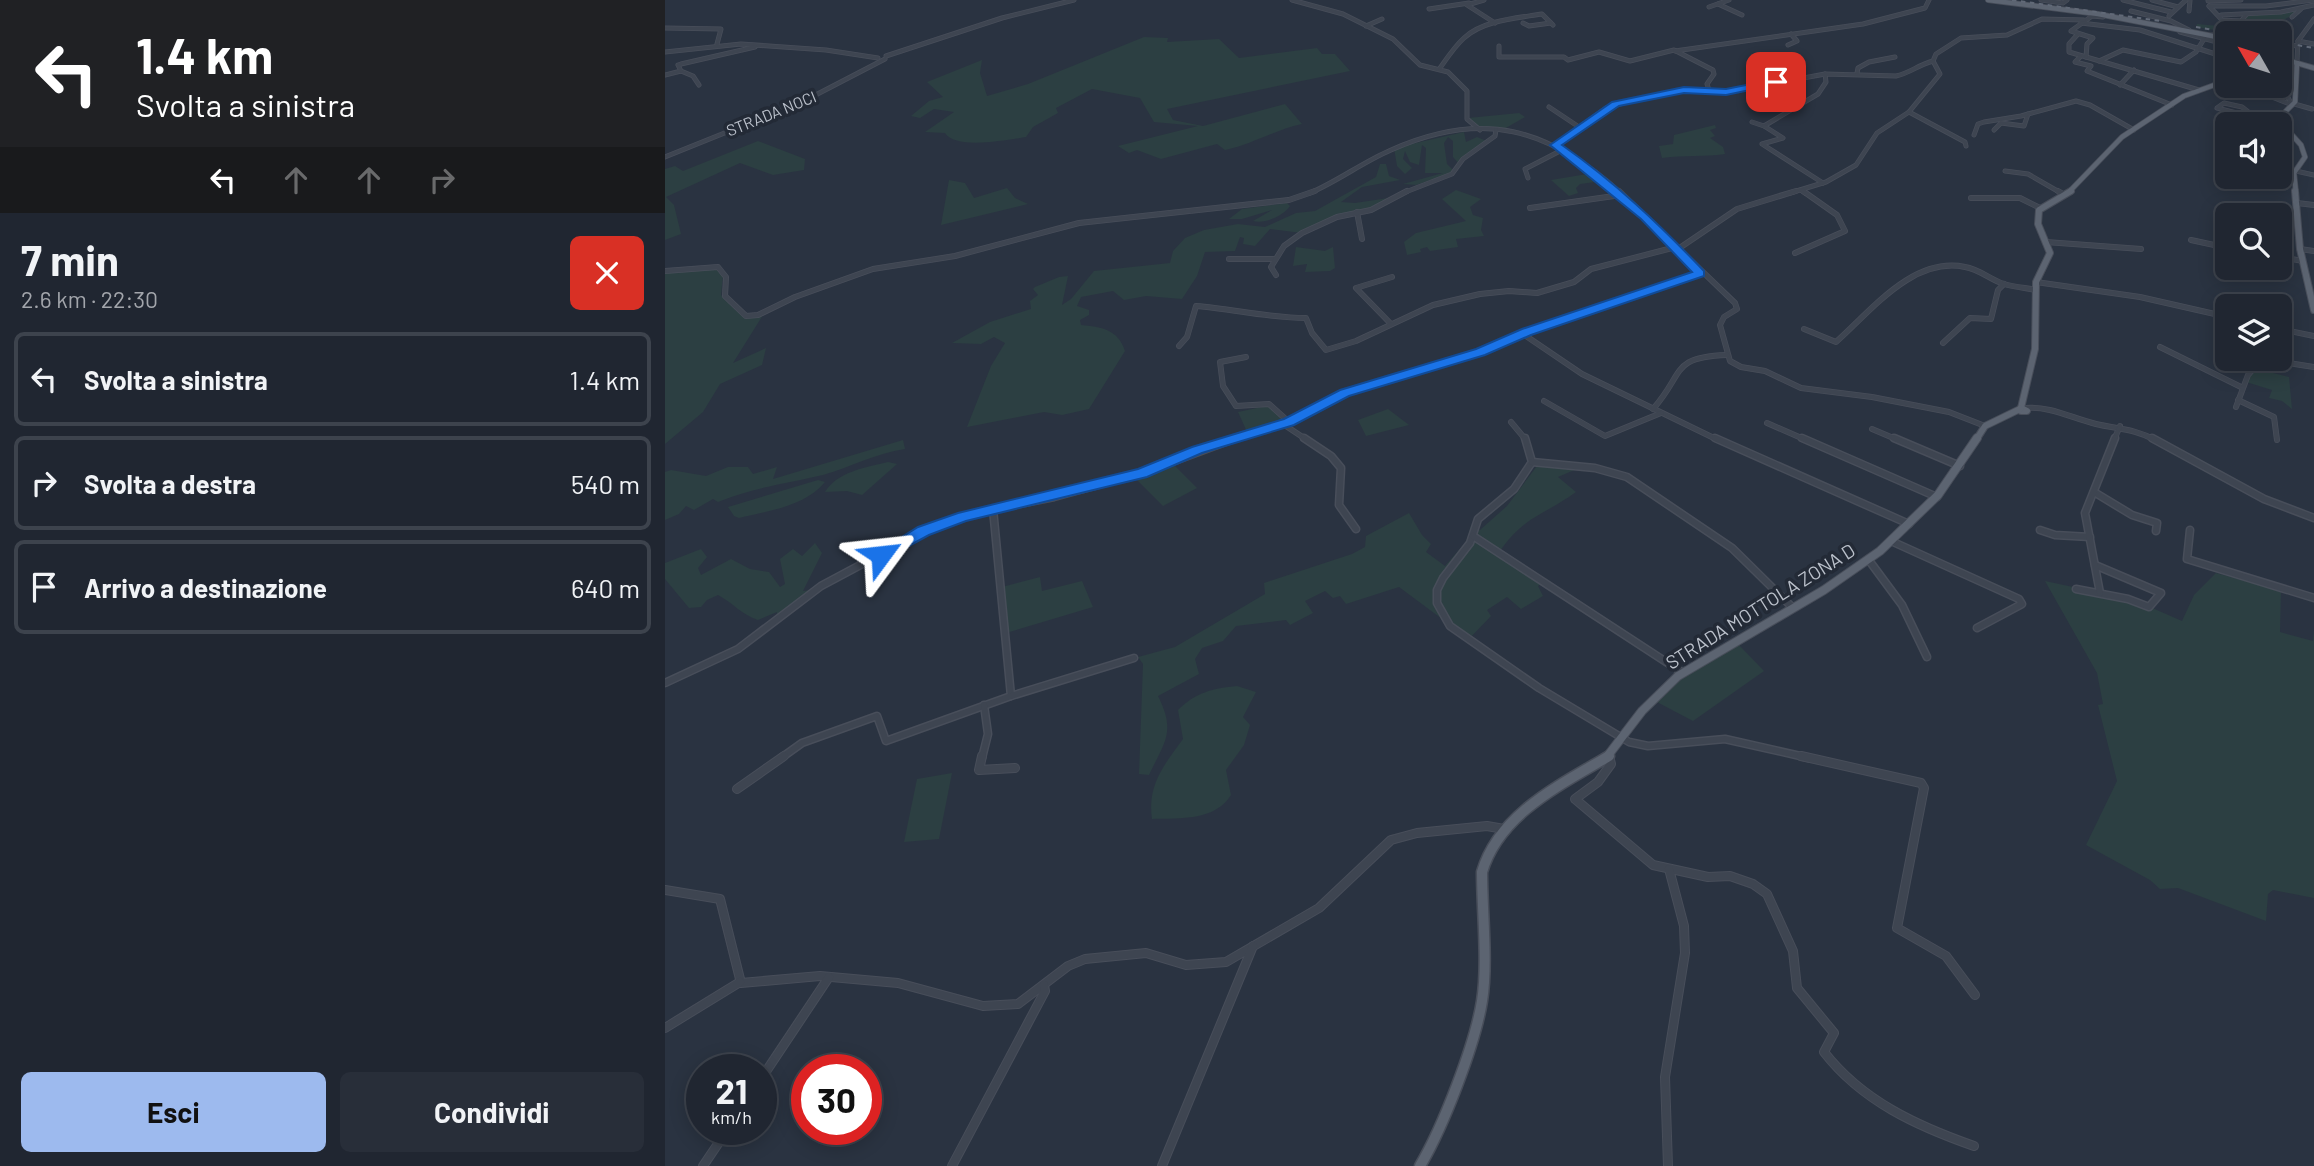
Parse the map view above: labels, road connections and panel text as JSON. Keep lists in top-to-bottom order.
{
  "streets": {
    "main road": ["STRADA MOTTOLA ZONA D"],
    "street": ["STRADA NOCI"]
  },
  "north": "top left",
  "page": {
    "turn": ["1.4 km", "Svolta a sinistra"],
    "heading": ["7 min", "2.6 km · 22:30"],
    "list": [
      {
        "name": "Svolta a sinistra",
        "value": "1.4 km"
      },
      {
        "name": "Svolta a destra",
        "value": "540 m"
      },
      {
        "name": "Arrivo a destinazione",
        "value": "640 m"
      }
    ],
    "speed": "21 km/h",
    "limit": "30",
    "buttons": ["Esci", "Condividi"]
  }
}
